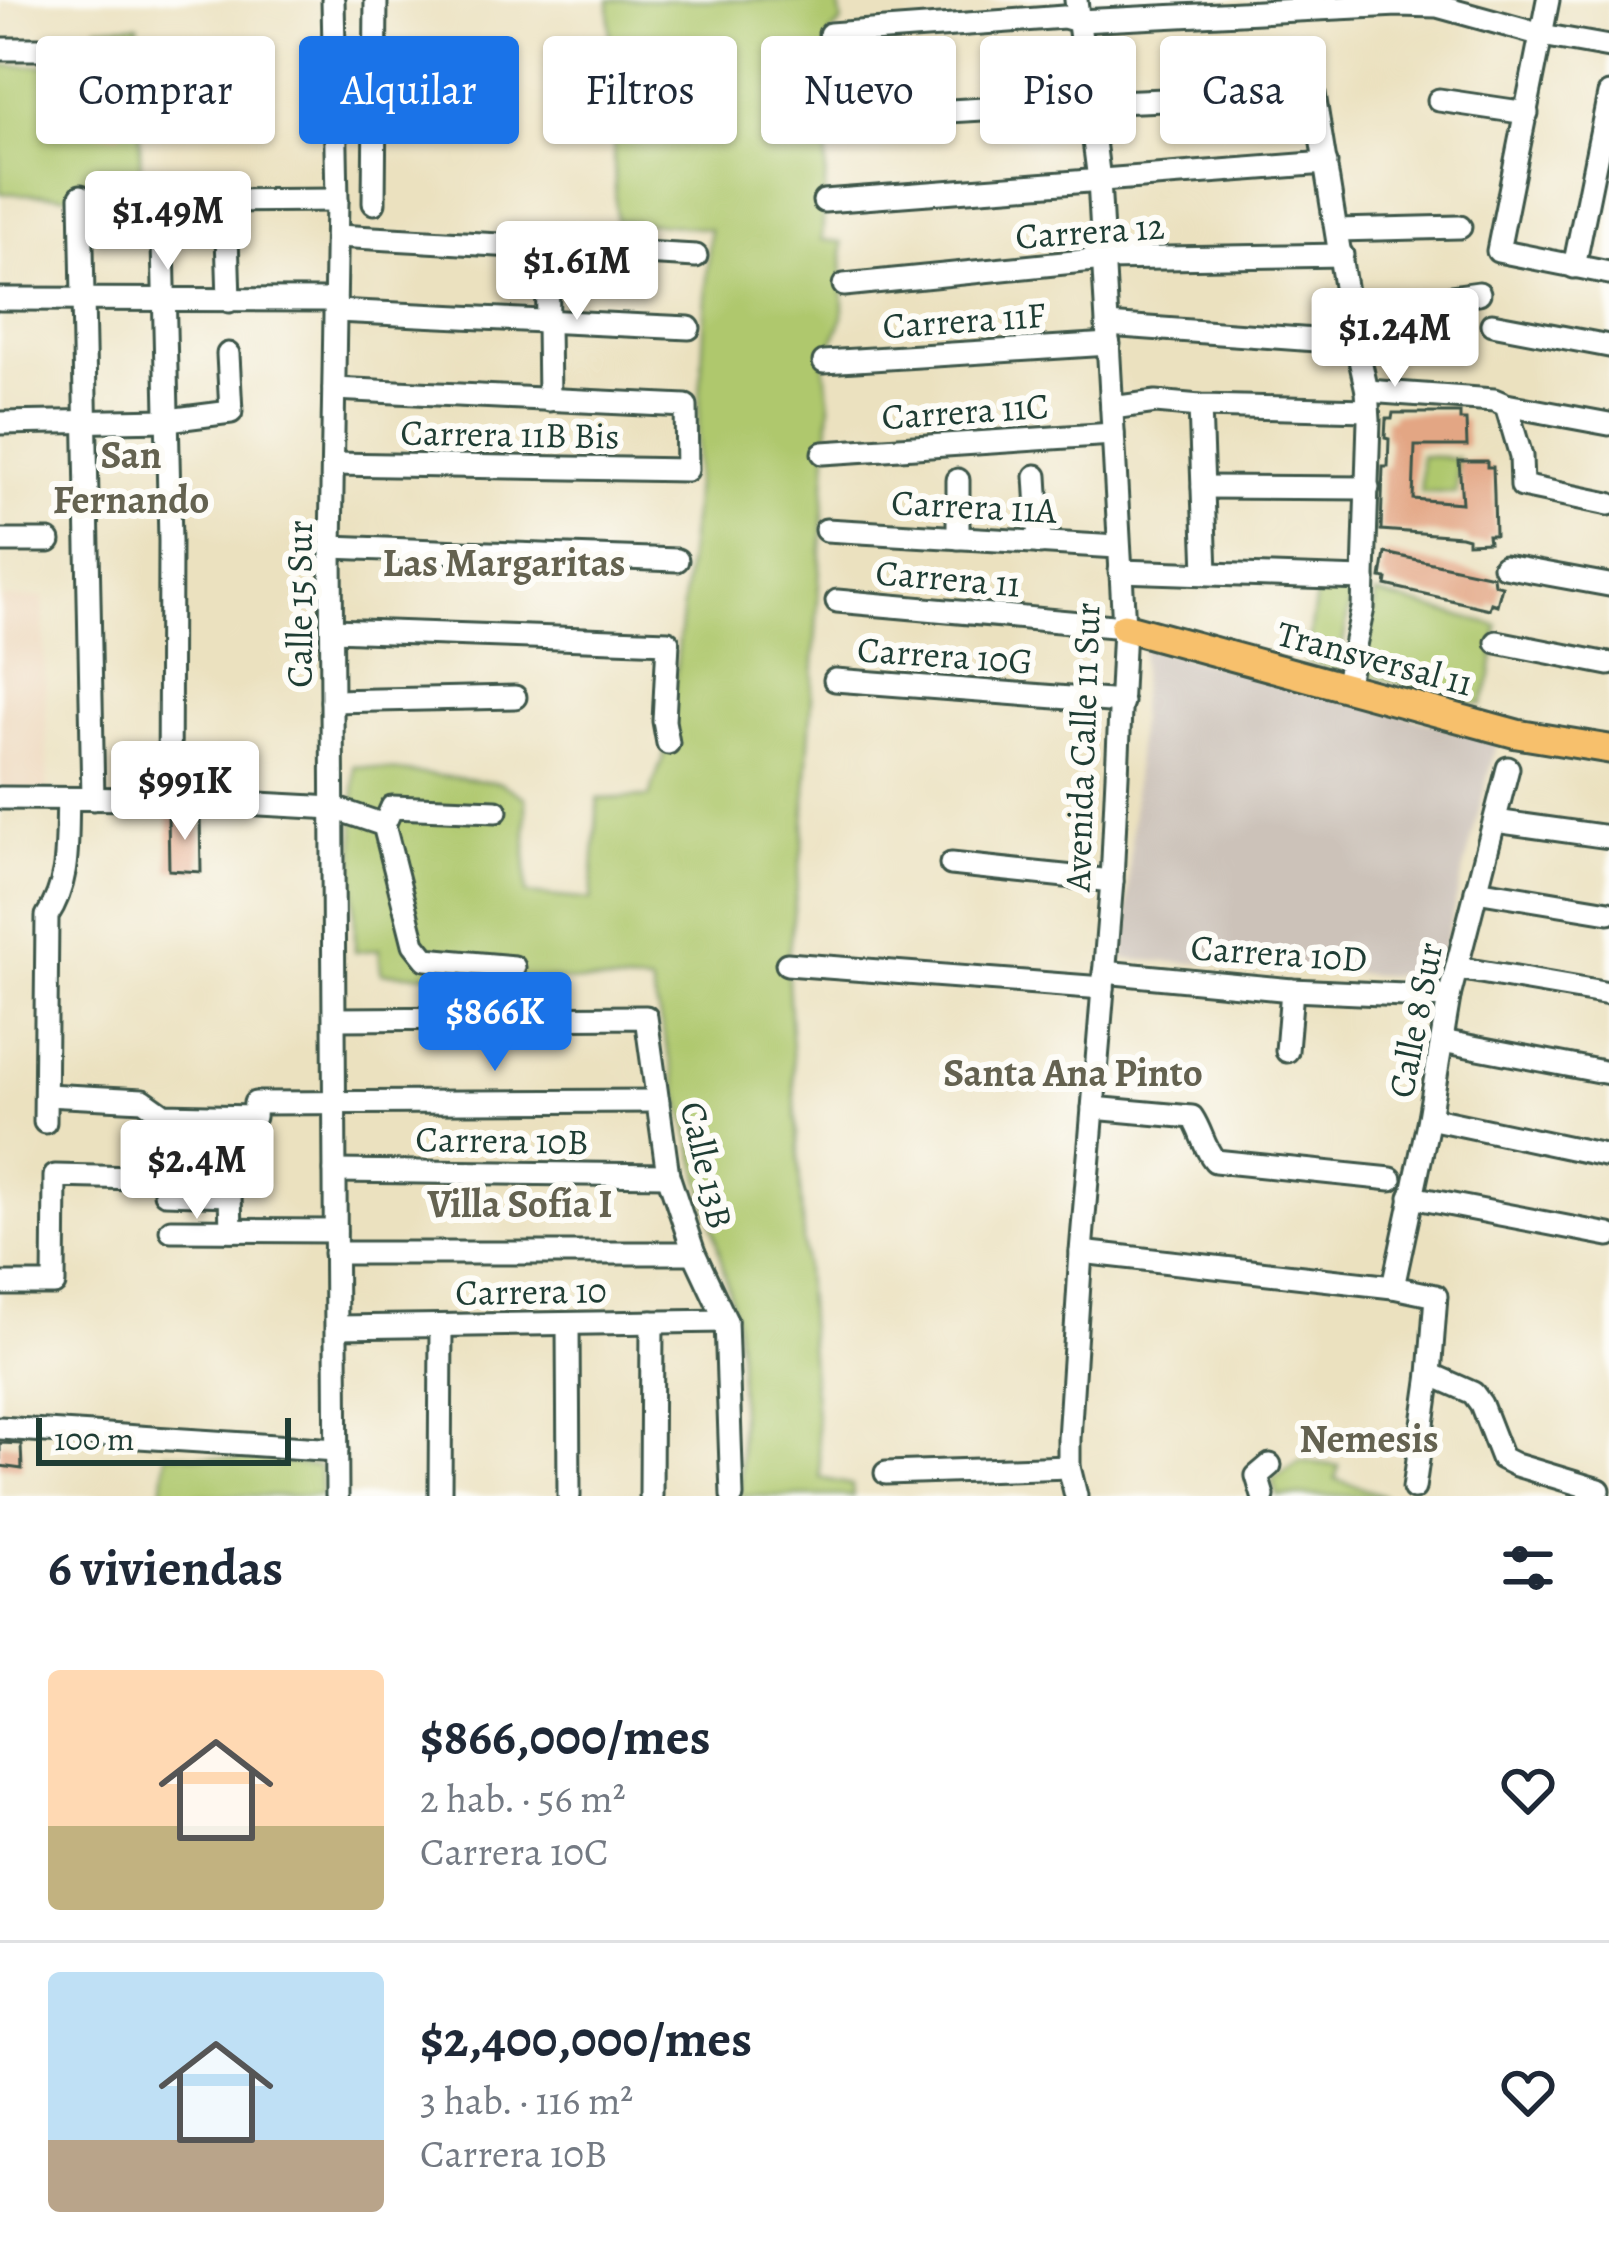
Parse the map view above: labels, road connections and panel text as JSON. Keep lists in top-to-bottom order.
{
  "streets": {
    "main road": ["Transversal 11"],
    "street": [
      "Carrera 12",
      "Carrera 11F",
      "Carrera 11C",
      "Carrera 11B Bis",
      "Carrera 11A",
      "Carrera 11",
      "Calle 15 Sur",
      "Carrera 10G",
      "Avenida Calle 11 Sur",
      "Carrera 10D",
      "Calle 8 Sur",
      "Carrera 10B",
      "Calle 13B",
      "Carrera 10"
    ]
  },
  "crossings": [
    ["Carrera 12", "Avenida Calle 11 Sur"],
    ["Carrera 11F", "Avenida Calle 11 Sur"],
    ["Carrera 11C", "Avenida Calle 11 Sur"],
    ["Carrera 11B Bis", "Calle 15 Sur"],
    ["Carrera 11A", "Avenida Calle 11 Sur"],
    ["Carrera 11", "Transversal 11"],
    ["Carrera 11", "Avenida Calle 11 Sur"],
    ["Calle 15 Sur", "Carrera 10B"],
    ["Calle 15 Sur", "Calle 13B"],
    ["Calle 15 Sur", "Carrera 10"],
    ["Carrera 10G", "Avenida Calle 11 Sur"],
    ["Transversal 11", "Avenida Calle 11 Sur"],
    ["Avenida Calle 11 Sur", "Carrera 10D"],
    ["Carrera 10D", "Calle 8 Sur"],
    ["Carrera 10B", "Calle 13B"],
    ["Calle 13B", "Carrera 10"]
  ],
  "districts": [
    "San Fernando",
    "Las Margaritas",
    "Santa Ana Pinto",
    "Villa Sofía I",
    "Nemesis"
  ],
  "scale_bar": "100 m",
  "page": {
    "chip": [
      "Comprar",
      "Alquilar",
      "Filtros",
      "Nuevo",
      "Piso",
      "Casa"
    ],
    "price": [
      "$1.49M",
      "$1.61M",
      "$1.24M",
      "$991K",
      "$866K",
      "$2.4M"
    ],
    "scale": "100 m",
    "heading": "6 viviendas",
    "list": [
      {
        "name": "$866,000/mes",
        "note": "2 hab. · 56 m² · Carrera 10C"
      },
      {
        "name": "$2,400,000/mes",
        "note": "3 hab. · 116 m² · Carrera 10B"
      }
    ]
  }
}
